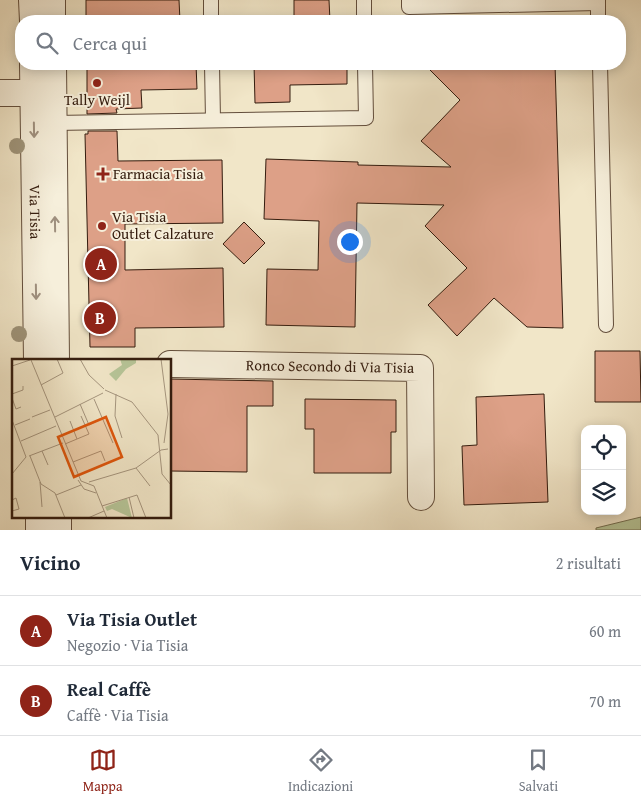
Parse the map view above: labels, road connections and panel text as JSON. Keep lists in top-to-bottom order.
{
  "streets": {
    "street": ["Via Tisia", "Ronco Secondo di Via Tisia"]
  },
  "places": {
    "other": ["Tally Weijl", "Via Tisia Outlet Calzature"],
    "health": ["Farmacia Tisia"]
  },
  "page": {
    "search": "Cerca qui",
    "pins": ["A", "B"],
    "heading": ["Vicino", "2 risultati"],
    "list": [
      {
        "mark": "A",
        "name": "Via Tisia Outlet",
        "note": "Negozio · Via Tisia",
        "value": "60 m"
      },
      {
        "mark": "B",
        "name": "Real Caffè",
        "note": "Caffè · Via Tisia",
        "value": "70 m"
      }
    ],
    "nav": ["Mappa", "Indicazioni", "Salvati"]
  }
}
